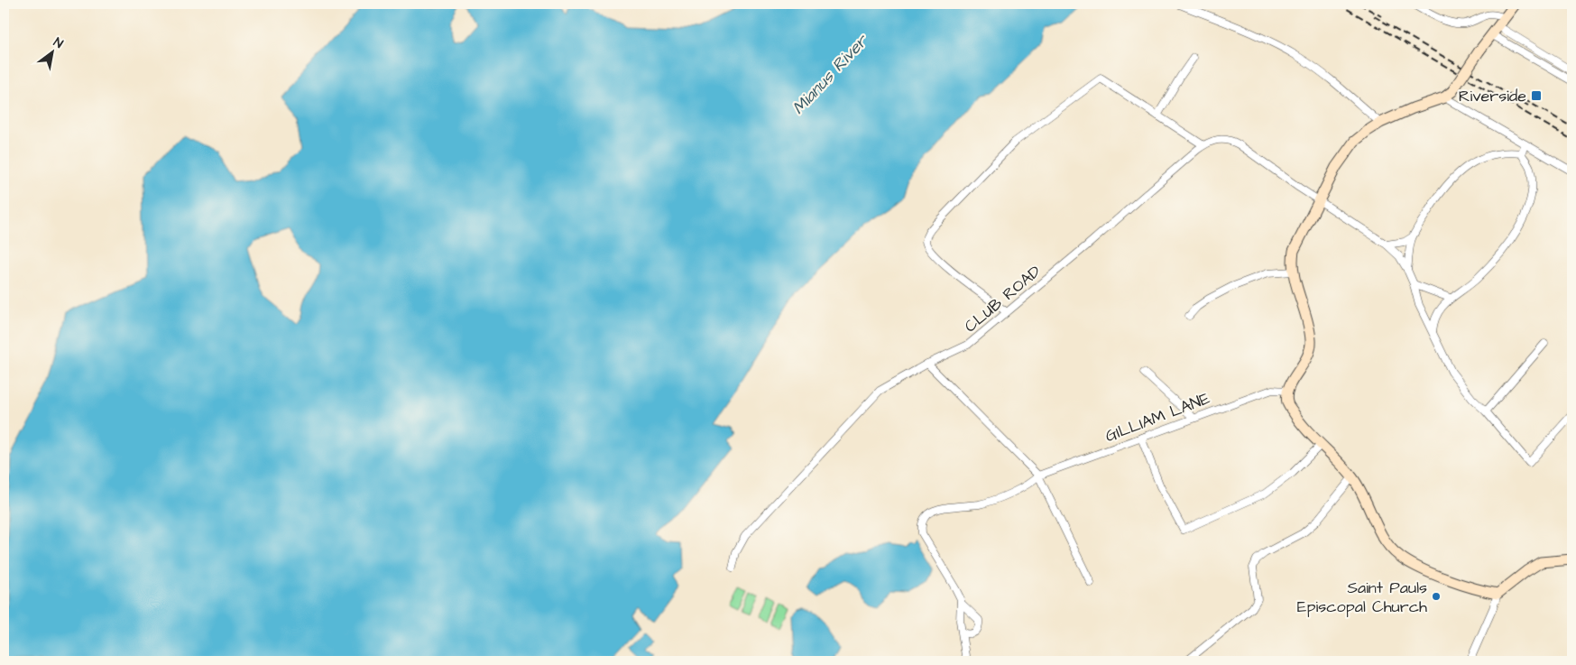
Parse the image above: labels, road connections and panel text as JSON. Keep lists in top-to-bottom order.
{
  "streets": {
    "street": ["CLUB ROAD", "GILLIAM LANE"]
  },
  "water": ["Mianus River"],
  "places": {
    "transit": ["Riverside"],
    "other": ["Saint Pauls Episcopal Church"]
  },
  "north": "top right"
}
